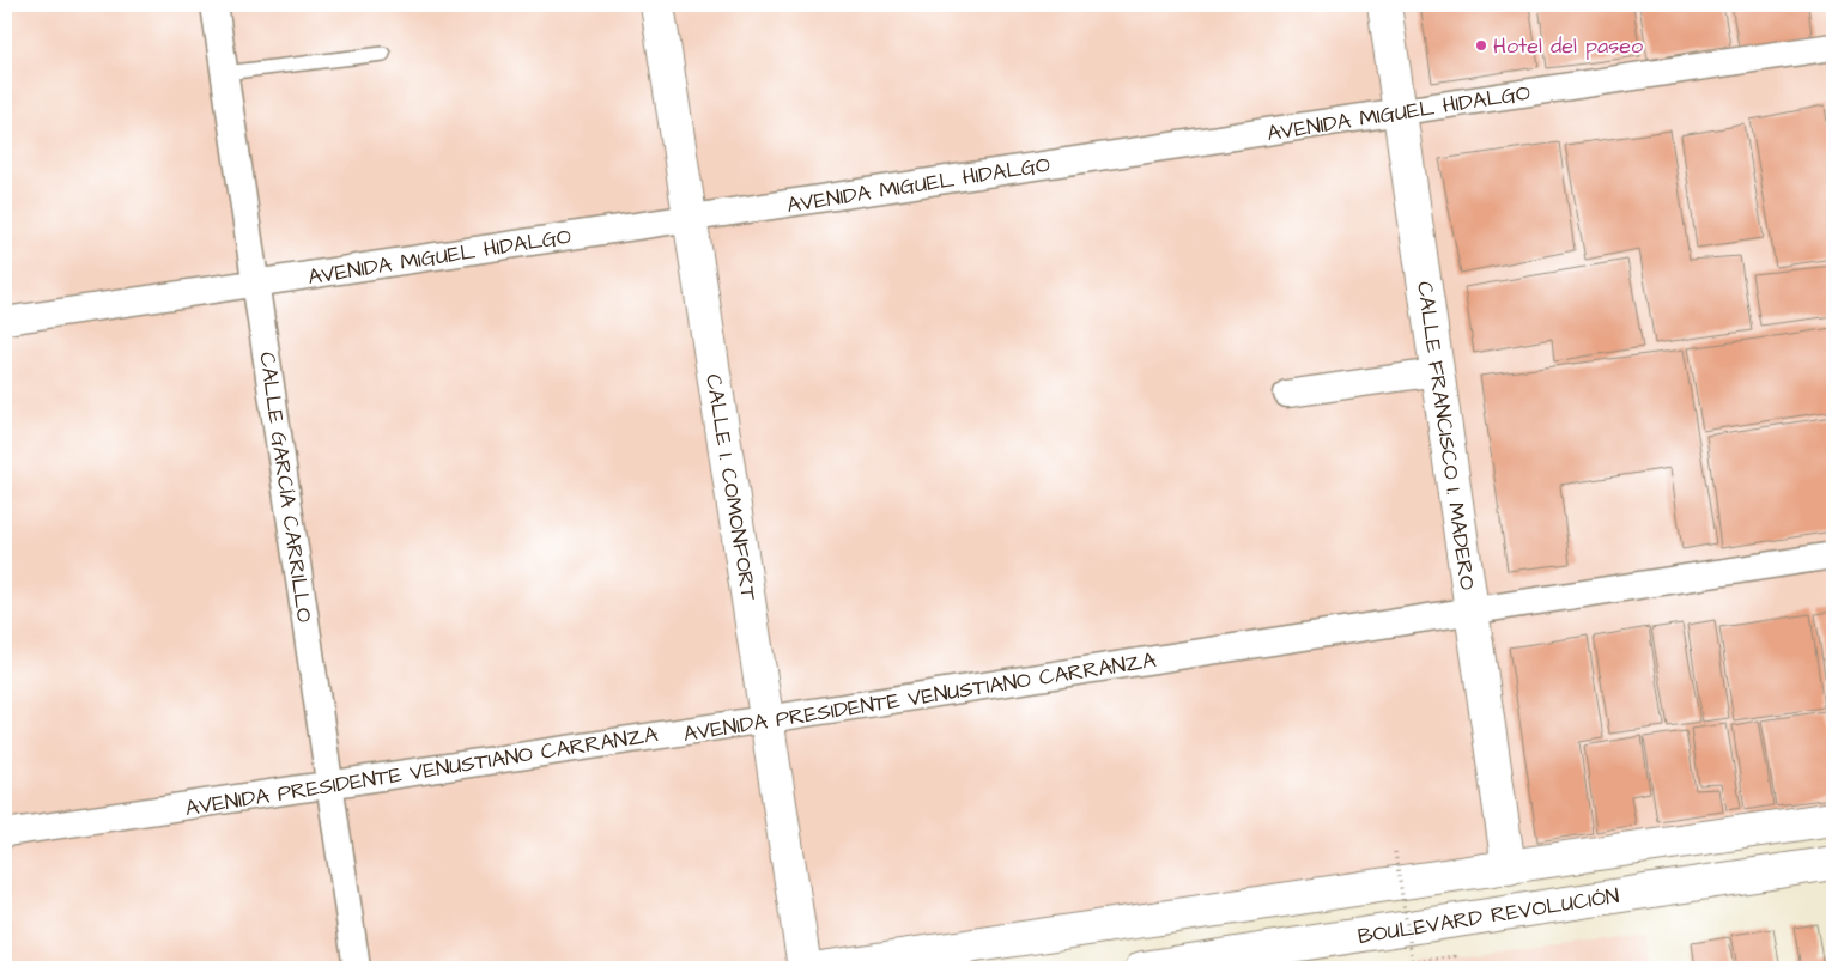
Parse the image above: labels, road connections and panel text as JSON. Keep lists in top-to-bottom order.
{
  "streets": {
    "main road": ["CALLE FRANCISCO I. MADERO", "CALLE I. COMONFORT", "BOULEVARD REVOLUCIÓN"],
    "street": ["AVENIDA MIGUEL HIDALGO", "CALLE GARCÍA CARRILLO", "AVENIDA PRESIDENTE VENUSTIANO CARRANZA"]
  },
  "crossings": [
    ["AVENIDA MIGUEL HIDALGO", "CALLE FRANCISCO I. MADERO"],
    ["AVENIDA MIGUEL HIDALGO", "CALLE GARCÍA CARRILLO"],
    ["AVENIDA MIGUEL HIDALGO", "CALLE I. COMONFORT"],
    ["CALLE FRANCISCO I. MADERO", "AVENIDA PRESIDENTE VENUSTIANO CARRANZA"],
    ["CALLE GARCÍA CARRILLO", "AVENIDA PRESIDENTE VENUSTIANO CARRANZA"],
    ["CALLE I. COMONFORT", "AVENIDA PRESIDENTE VENUSTIANO CARRANZA"]
  ],
  "places": ["Hotel del paseo"]
}
